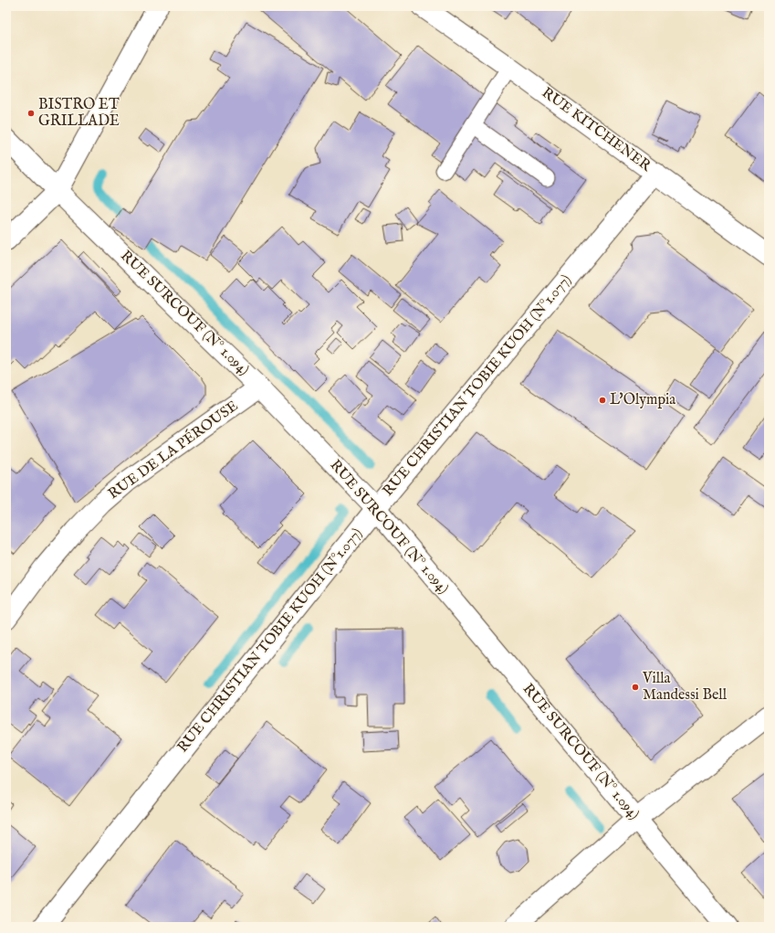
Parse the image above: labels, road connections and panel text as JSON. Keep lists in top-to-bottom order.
{
  "streets": {
    "street": [
      "RUE KITCHENER",
      "RUE SURCOUF (N° 1.094)",
      "RUE CHRISTIAN TOBIE KUOH (N°1.077)",
      "RUE DE LA PÉROUSE"
    ]
  },
  "crossings": [
    ["RUE KITCHENER", "RUE CHRISTIAN TOBIE KUOH (N°1.077)"],
    ["RUE SURCOUF (N° 1.094)", "RUE CHRISTIAN TOBIE KUOH (N°1.077)"],
    ["RUE SURCOUF (N° 1.094)", "RUE DE LA PÉROUSE"]
  ],
  "places": ["BISTRO ET GRILLADE", "L'Olympia", "Villa Mandessi Bell"]
}
